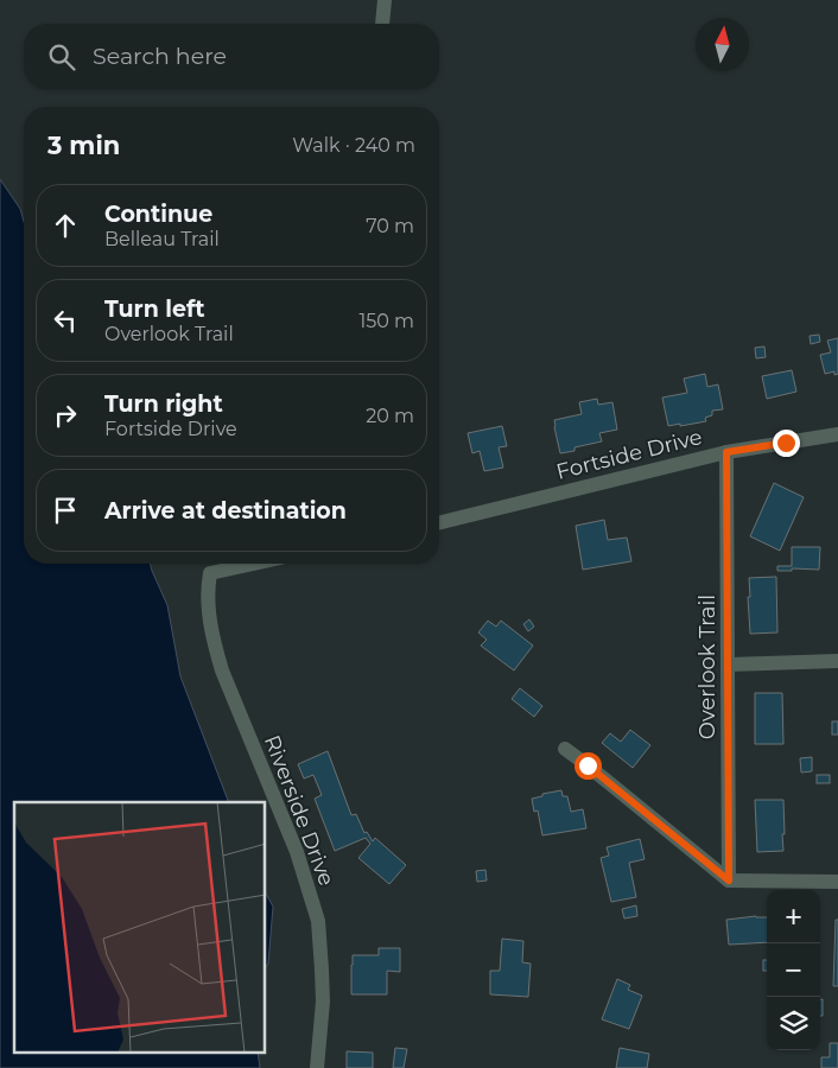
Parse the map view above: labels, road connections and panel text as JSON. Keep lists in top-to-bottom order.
{
  "streets": {
    "street": ["Fortside Drive", "Overlook Trail", "Riverside Drive"]
  },
  "crossings": [
    ["Fortside Drive", "Overlook Trail"]
  ],
  "north": "top",
  "page": {
    "search": "Search here",
    "heading": ["3 min", "Walk · 240 m"],
    "list": [
      ["Continue", "Belleau Trail", "70 m"],
      ["Turn left", "Overlook Trail", "150 m"],
      ["Turn right", "Fortside Drive", "20 m"],
      "Arrive at destination"
    ],
    "map_buttons": ["+", "−"]
  }
}
